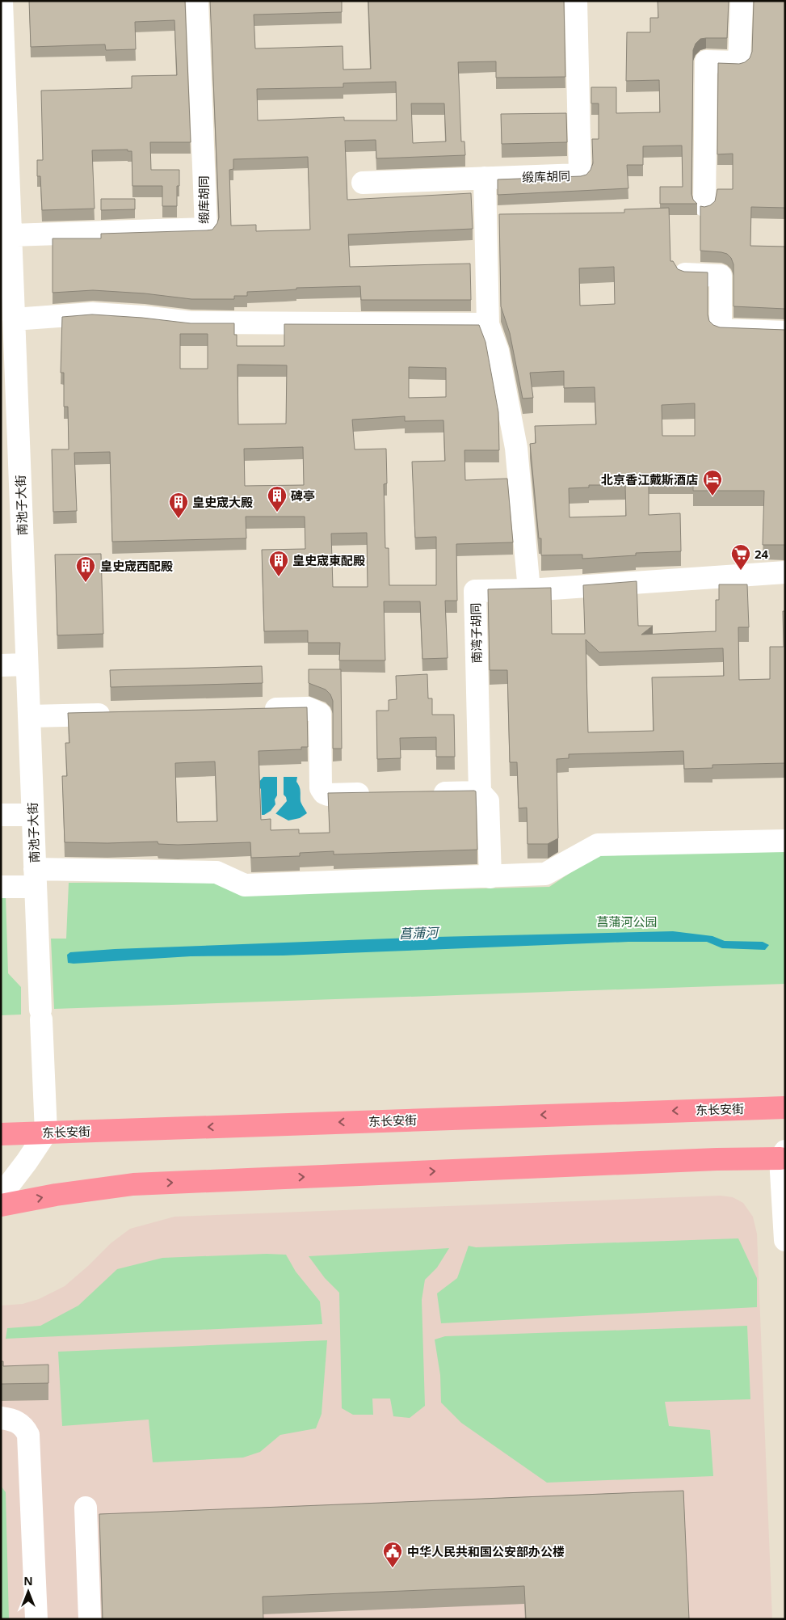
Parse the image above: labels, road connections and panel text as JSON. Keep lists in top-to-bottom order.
{
  "streets": {
    "highway": ["东长安街"],
    "street": ["缎库胡同", "南池子大街", "南湾子胡同"]
  },
  "crossings": [
    ["缎库胡同", "南池子大街"],
    ["南池子大街", "东长安街"]
  ],
  "water": ["菖蒲河"],
  "parks": ["菖蒲河公园"],
  "places": {
    "hotel": ["北京香江戴斯酒店"],
    "building": [
      "碑亭",
      "皇史宬大殿",
      "皇史宬東配殿",
      "皇史宬西配殿"
    ],
    "supermarket": ["24"],
    "public building": ["中华人民共和国公安部办公楼"]
  },
  "north": "top"
}
